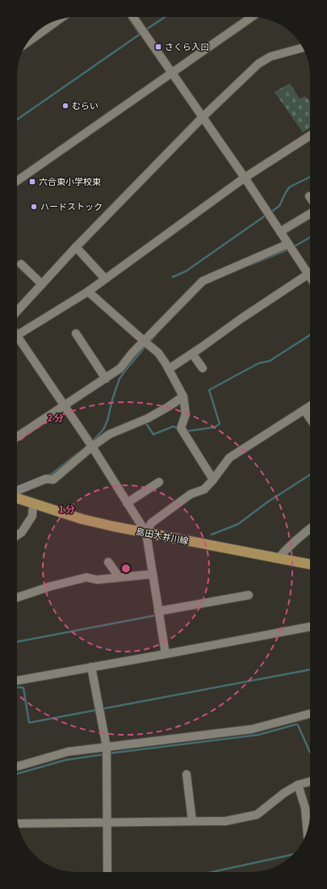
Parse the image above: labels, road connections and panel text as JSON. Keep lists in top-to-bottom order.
{
  "streets": {
    "main road": ["島田大井川線"]
  },
  "places": {
    "transit": ["さくら入口", "六合東小学校東"],
    "other": ["むらい", "ハードストック"]
  },
  "rings": ["2 分", "1 分"]
}
